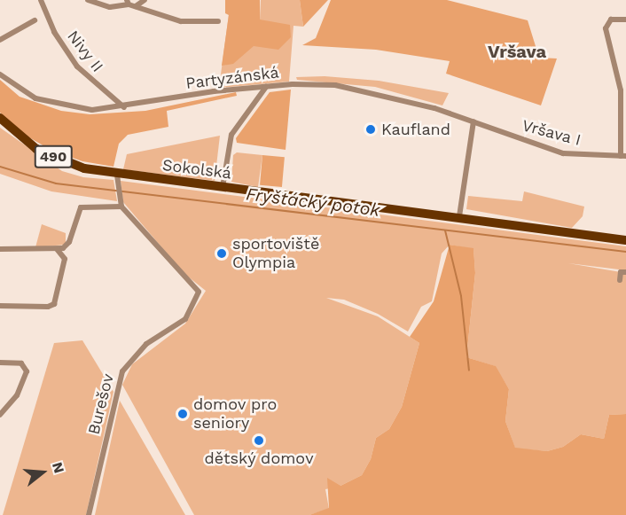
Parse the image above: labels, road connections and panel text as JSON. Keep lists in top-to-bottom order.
{
  "streets": {
    "main road": ["490", "Sokolská"],
    "street": [
      "Nivy II",
      "Partyzánská",
      "Vršava I",
      "Burešov"
    ]
  },
  "crossings": [
    ["Nivy II", "Partyzánská"],
    ["Partyzánská", "Vršava I"]
  ],
  "districts": ["Vršava"],
  "water": ["Fryštácký potok"],
  "places": [
    "Kaufland",
    "sportoviště Olympia",
    "domov pro seniory",
    "dětský domov"
  ],
  "north": "right"
}
